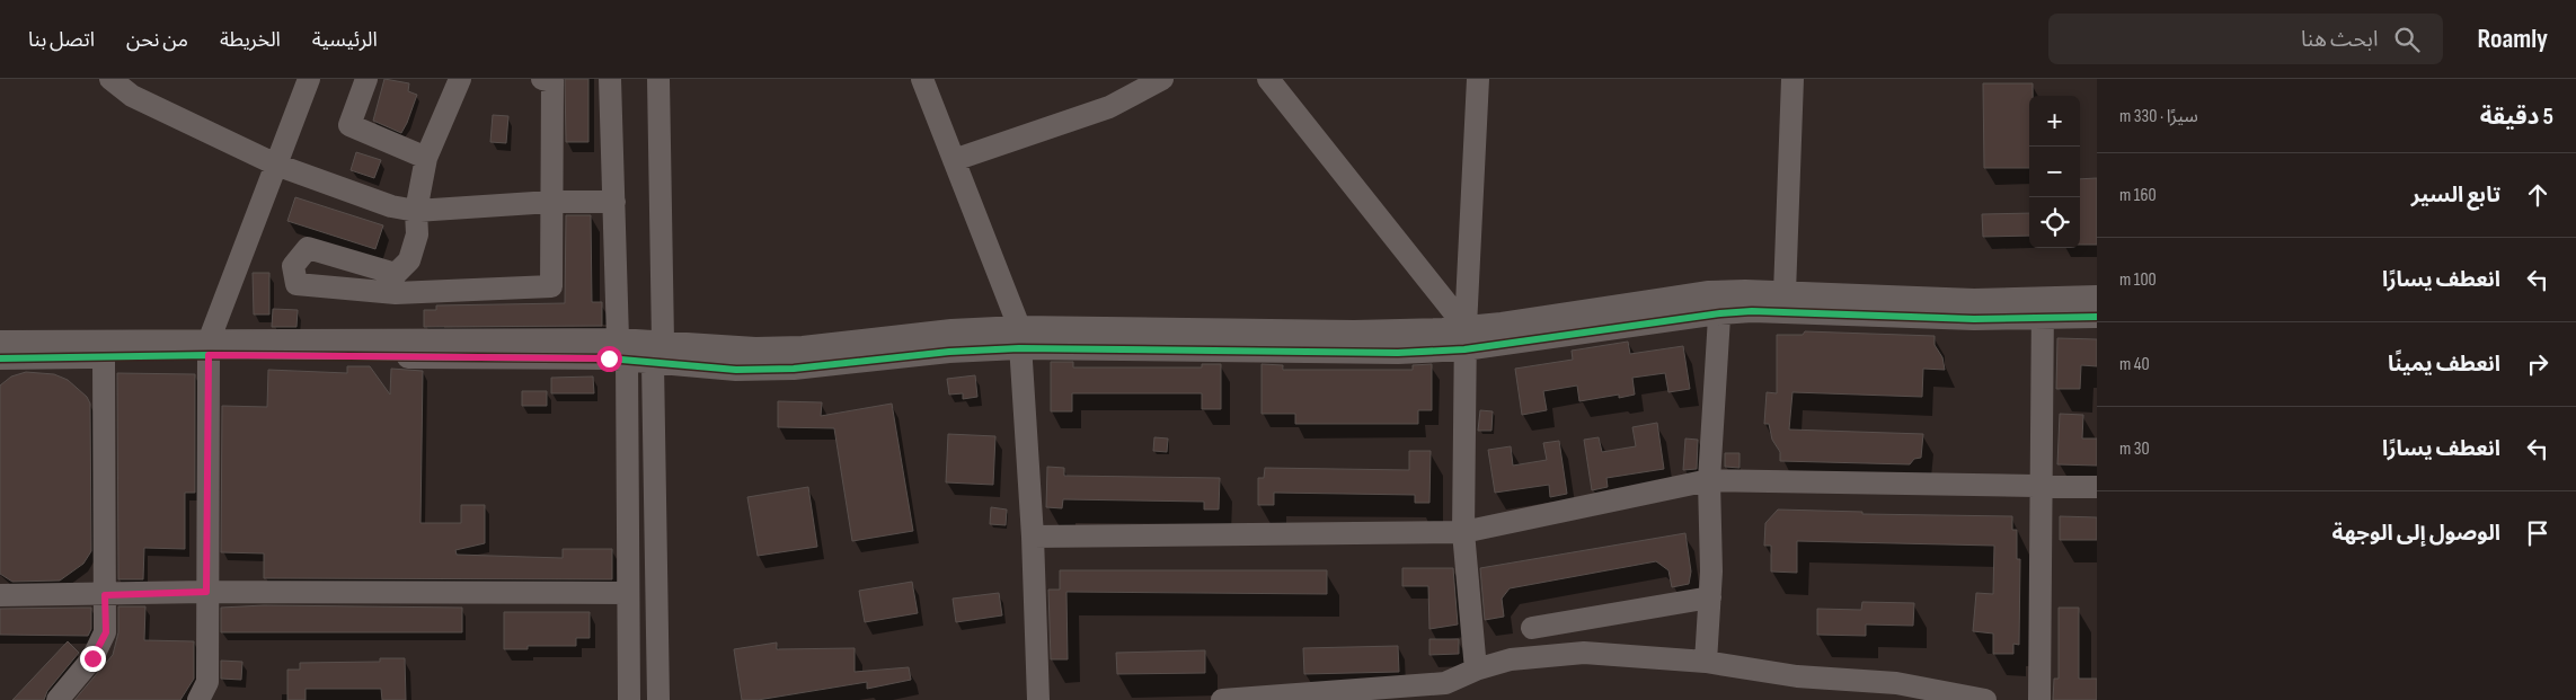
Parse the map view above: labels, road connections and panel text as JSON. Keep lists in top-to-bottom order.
{
  "page": {
    "header": "Roamly",
    "search": "ابحث هنا",
    "nav": [
      "الرئيسية",
      "الخريطة",
      "من نحن",
      "اتصل بنا"
    ],
    "heading": ["5 دقيقة", "سيرًا · 330 m"],
    "map_buttons": ["+", "−"],
    "list": [
      ["تابع السير", "160 m"],
      ["انعطف يسارًا", "100 m"],
      ["انعطف يمينًا", "40 m"],
      ["انعطف يسارًا", "30 m"],
      "الوصول إلى الوجهة"
    ]
  }
}
